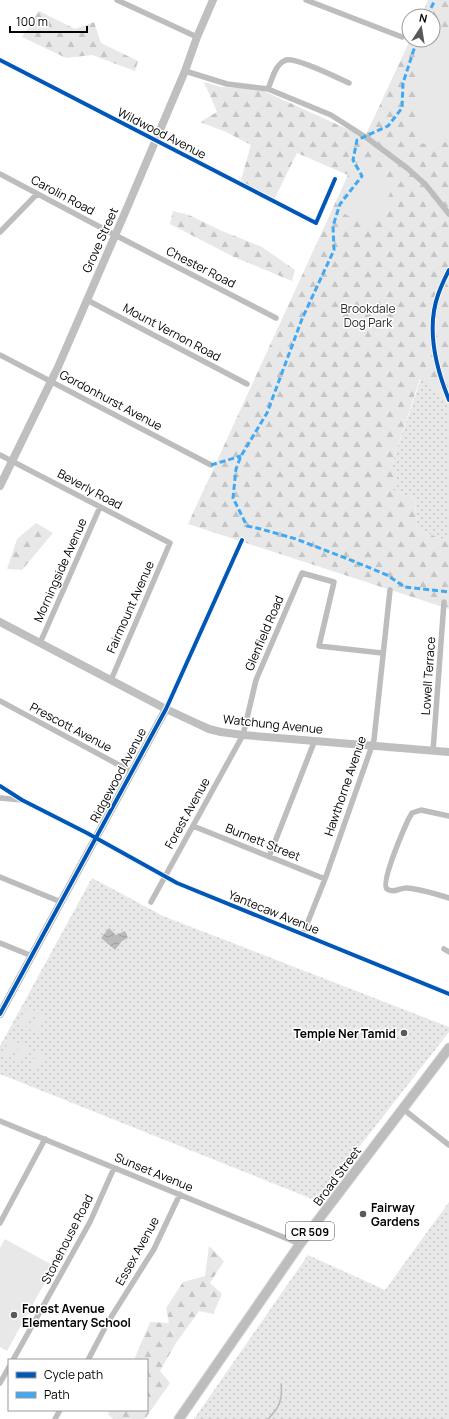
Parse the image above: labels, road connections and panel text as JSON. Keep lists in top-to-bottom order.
{
  "streets": {
    "main road": [
      "Grove Street",
      "Watchung Avenue",
      "Ridgewood Avenue",
      "Broad Street",
      "CR 509"
    ],
    "street": [
      "Wildwood Avenue",
      "Carolin Road",
      "Chester Road",
      "Mount Vernon Road",
      "Gordonhurst Avenue",
      "Beverly Road",
      "Morningside Avenue",
      "Fairmount Avenue",
      "Glenfield Road",
      "Lowell Terrace",
      "Prescott Avenue",
      "Hawthorne Avenue",
      "Forest Avenue",
      "Burnett Street",
      "Yantecaw Avenue",
      "Sunset Avenue",
      "Stonehouse Road",
      "Essex Avenue"
    ]
  },
  "crossings": [
    ["Wildwood Avenue", "Grove Street"],
    ["Carolin Road", "Grove Street"],
    ["Carolin Road", "Chester Road"],
    ["Grove Street", "Chester Road"],
    ["Grove Street", "Mount Vernon Road"],
    ["Grove Street", "Gordonhurst Avenue"],
    ["Grove Street", "Beverly Road"],
    ["Beverly Road", "Morningside Avenue"],
    ["Beverly Road", "Fairmount Avenue"],
    ["Morningside Avenue", "Watchung Avenue"],
    ["Fairmount Avenue", "Watchung Avenue"],
    ["Glenfield Road", "Watchung Avenue"],
    ["Glenfield Road", "Hawthorne Avenue"],
    ["Glenfield Road", "Forest Avenue"],
    ["Lowell Terrace", "Watchung Avenue"],
    ["Watchung Avenue", "Ridgewood Avenue"],
    ["Watchung Avenue", "Hawthorne Avenue"],
    ["Watchung Avenue", "Forest Avenue"],
    ["Prescott Avenue", "Ridgewood Avenue"],
    ["Ridgewood Avenue", "Yantecaw Avenue"],
    ["Hawthorne Avenue", "Burnett Street"],
    ["Hawthorne Avenue", "Yantecaw Avenue"],
    ["Forest Avenue", "Burnett Street"],
    ["Forest Avenue", "Yantecaw Avenue"],
    ["Sunset Avenue", "Broad Street"],
    ["Sunset Avenue", "Stonehouse Road"],
    ["Sunset Avenue", "Essex Avenue"]
  ],
  "parks": ["Brookdale Dog Park"],
  "places": ["Temple Ner Tamid", "Fairway Gardens", "Forest Avenue Elementary School"],
  "legend": ["Cycle path", "Path"],
  "scale_bar": "100 m",
  "north": "top"
}
